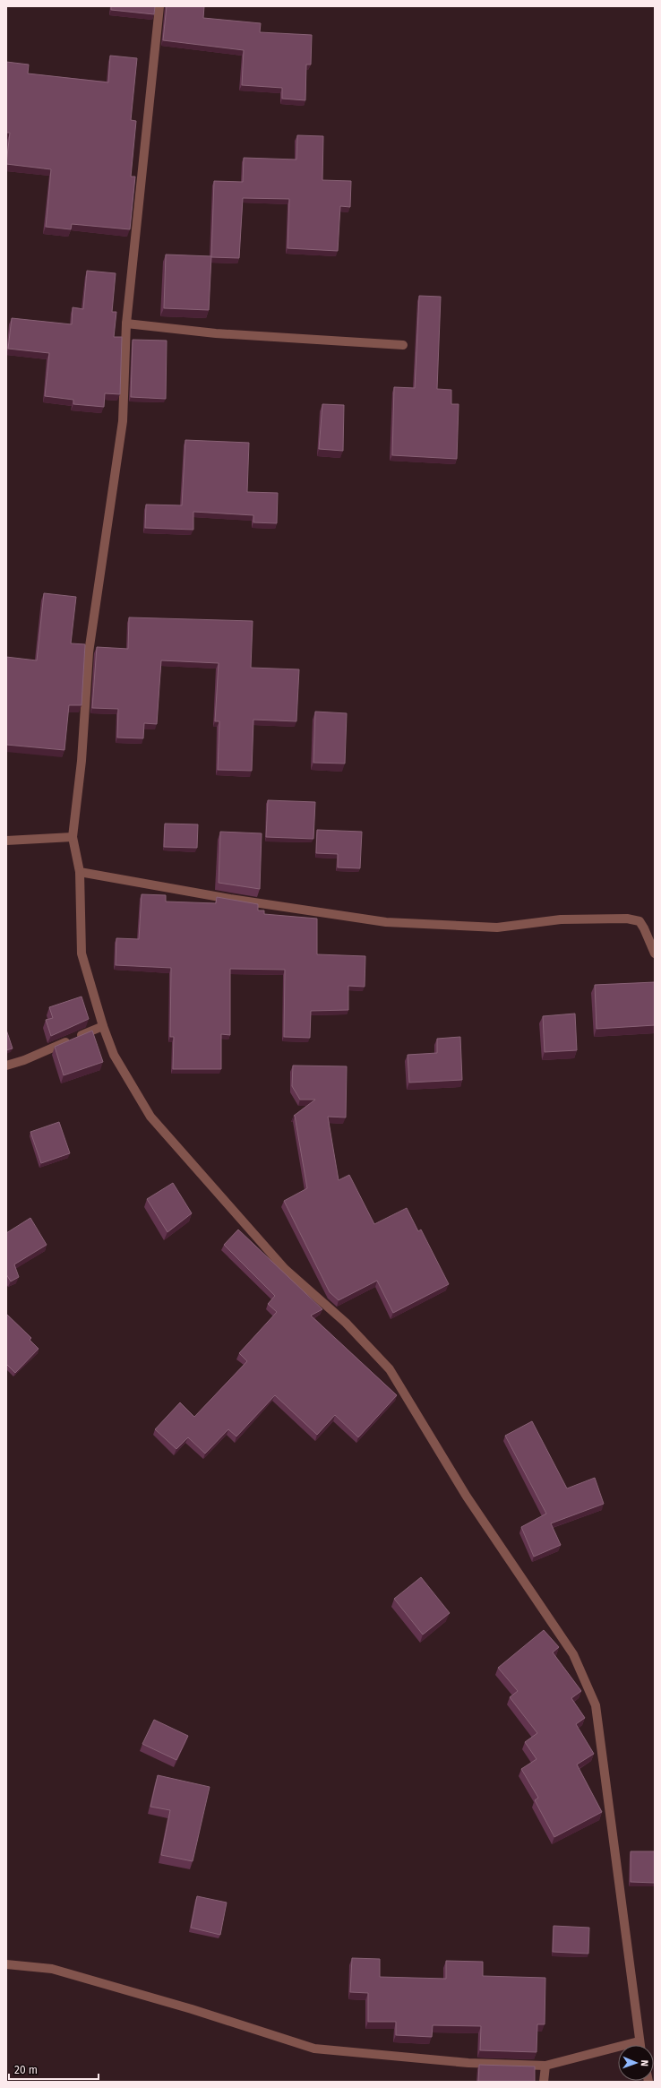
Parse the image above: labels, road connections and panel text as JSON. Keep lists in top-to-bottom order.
{
  "scale_bar": "20 m",
  "north": "right"
}
